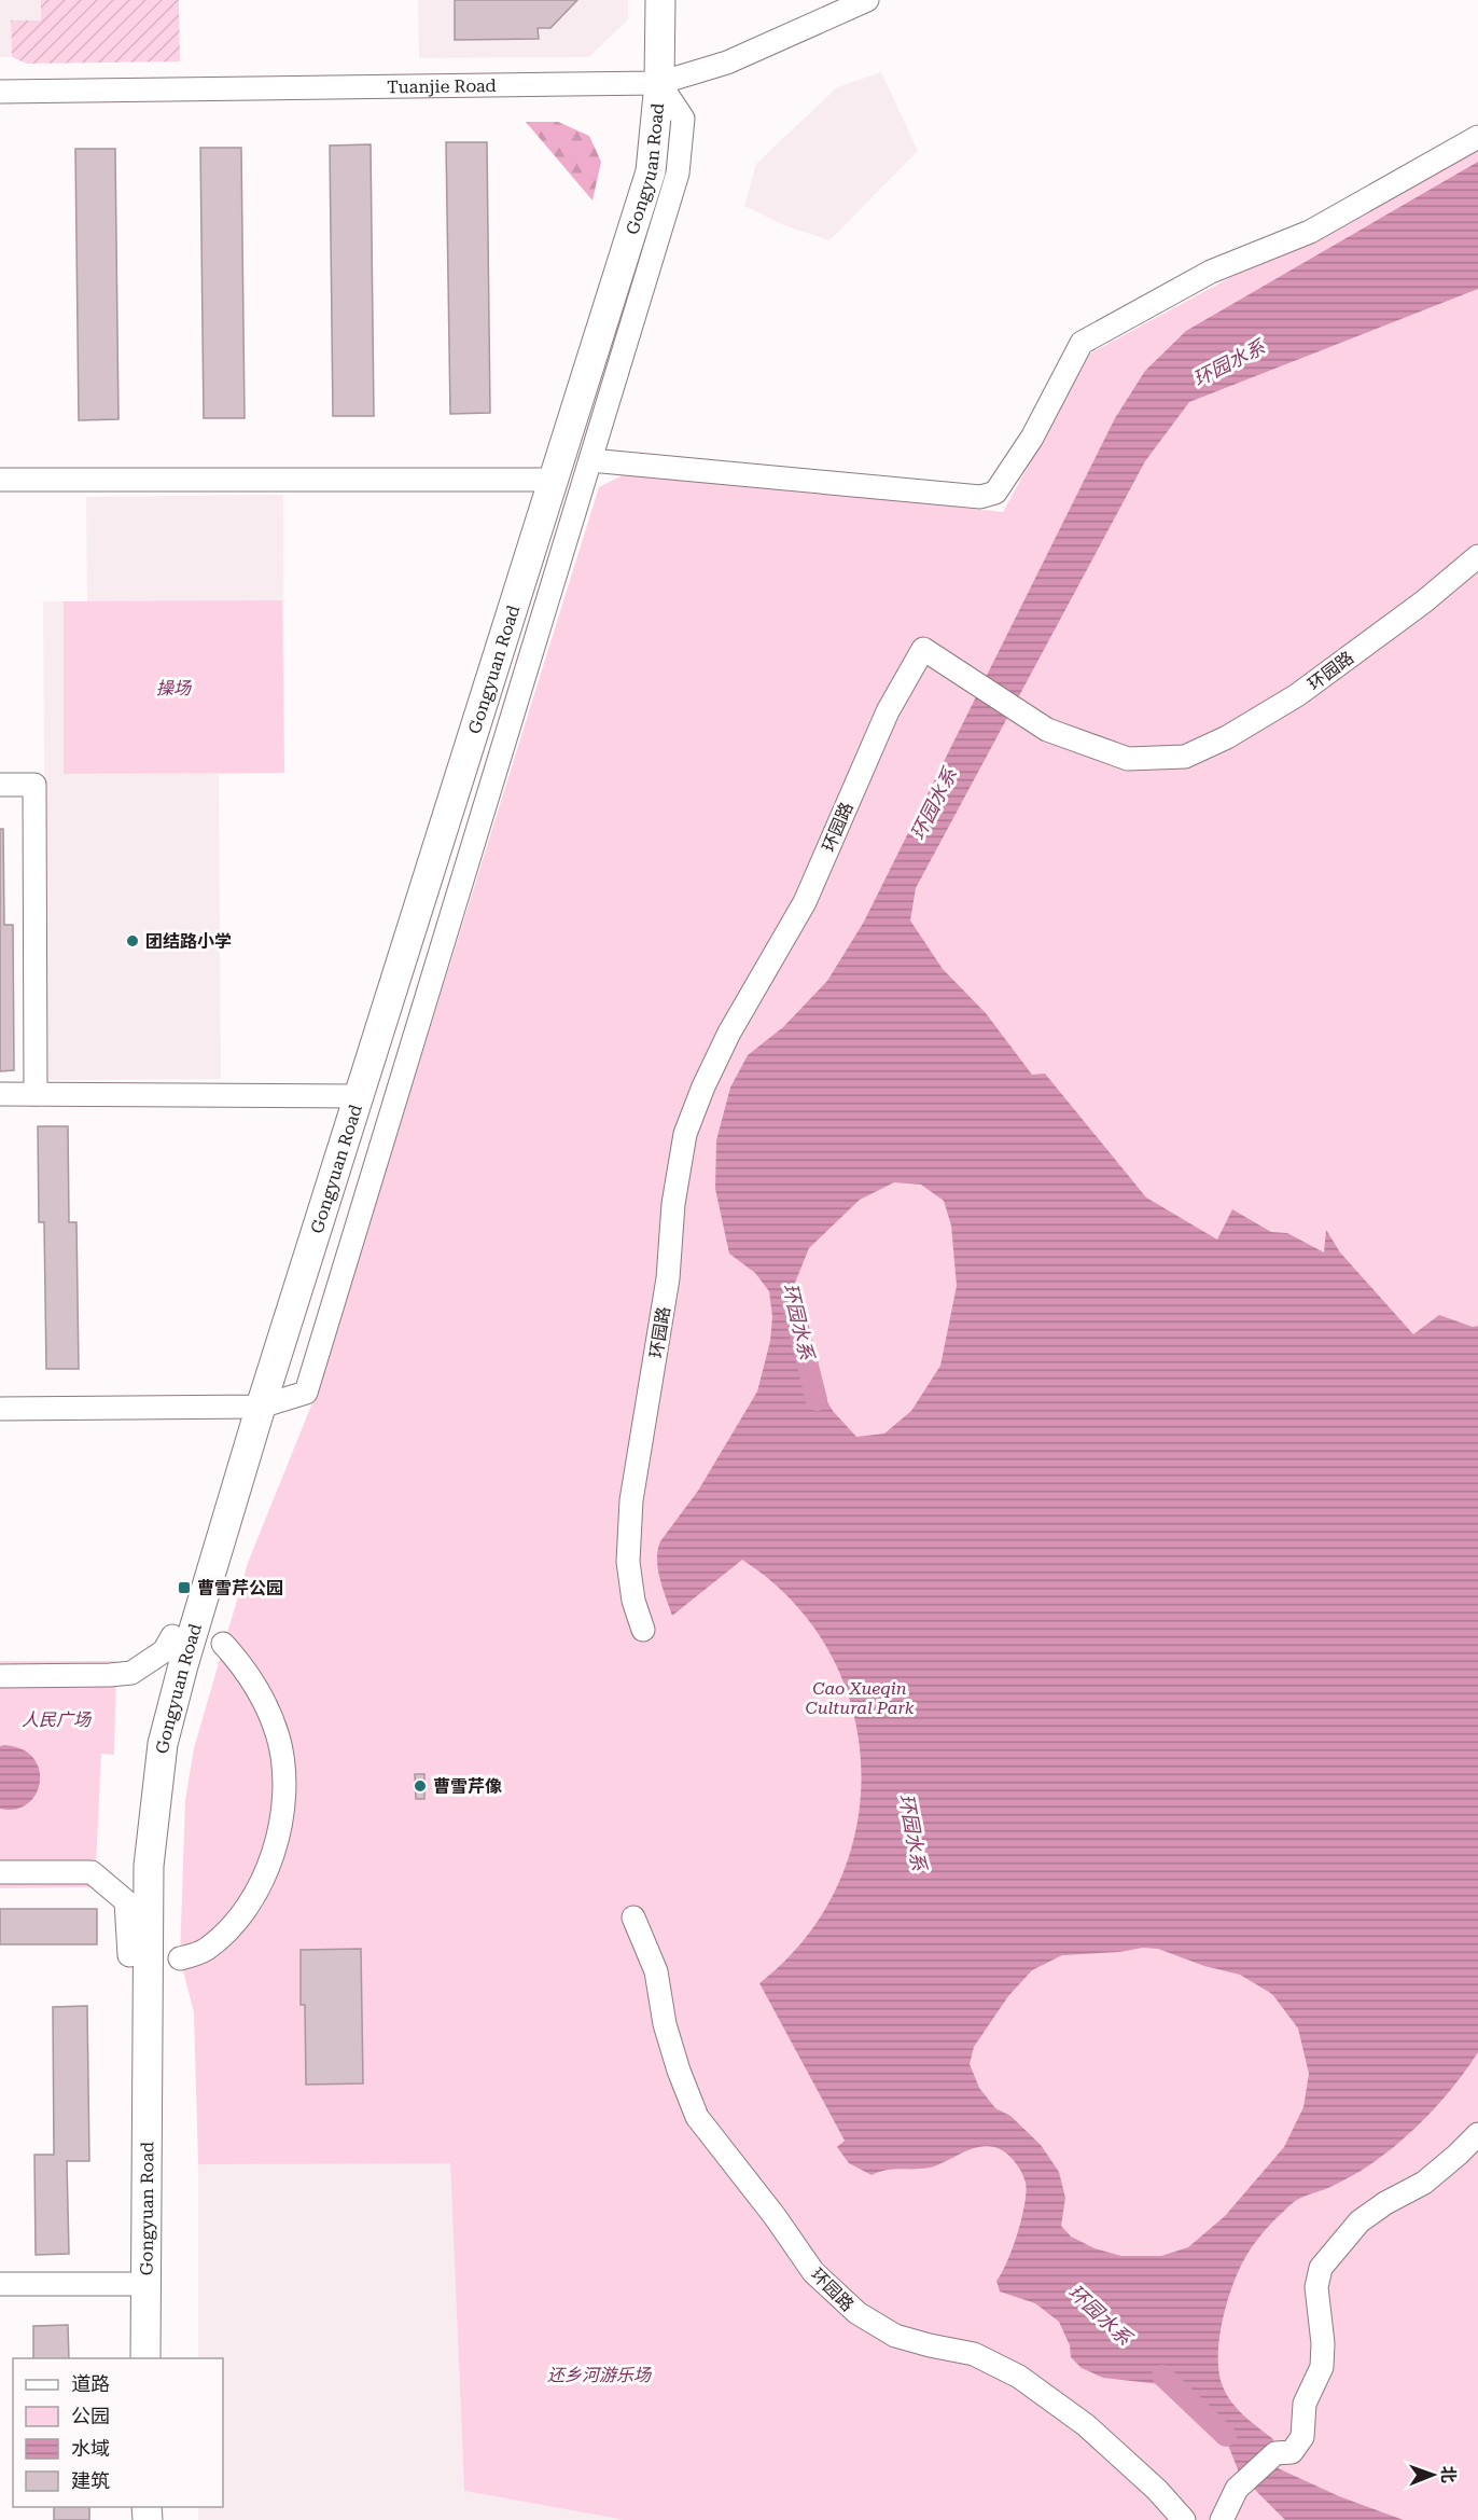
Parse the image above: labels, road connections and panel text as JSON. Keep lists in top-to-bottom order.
{
  "streets": {
    "main road": ["Gongyuan Road"],
    "street": ["Tuanjie Road", "环园路"]
  },
  "crossings": [
    ["Tuanjie Road", "Gongyuan Road"]
  ],
  "water": ["环园水系"],
  "parks": [
    "操场",
    "Cao Xueqin Cultural Park",
    "人民广场",
    "还乡河游乐场"
  ],
  "places": {
    "other": ["团结路小学", "曹雪芹像"],
    "transit": ["曹雪芹公园"]
  },
  "legend": [
    "道路",
    "公园",
    "水域",
    "建筑"
  ],
  "north": "right"
}
